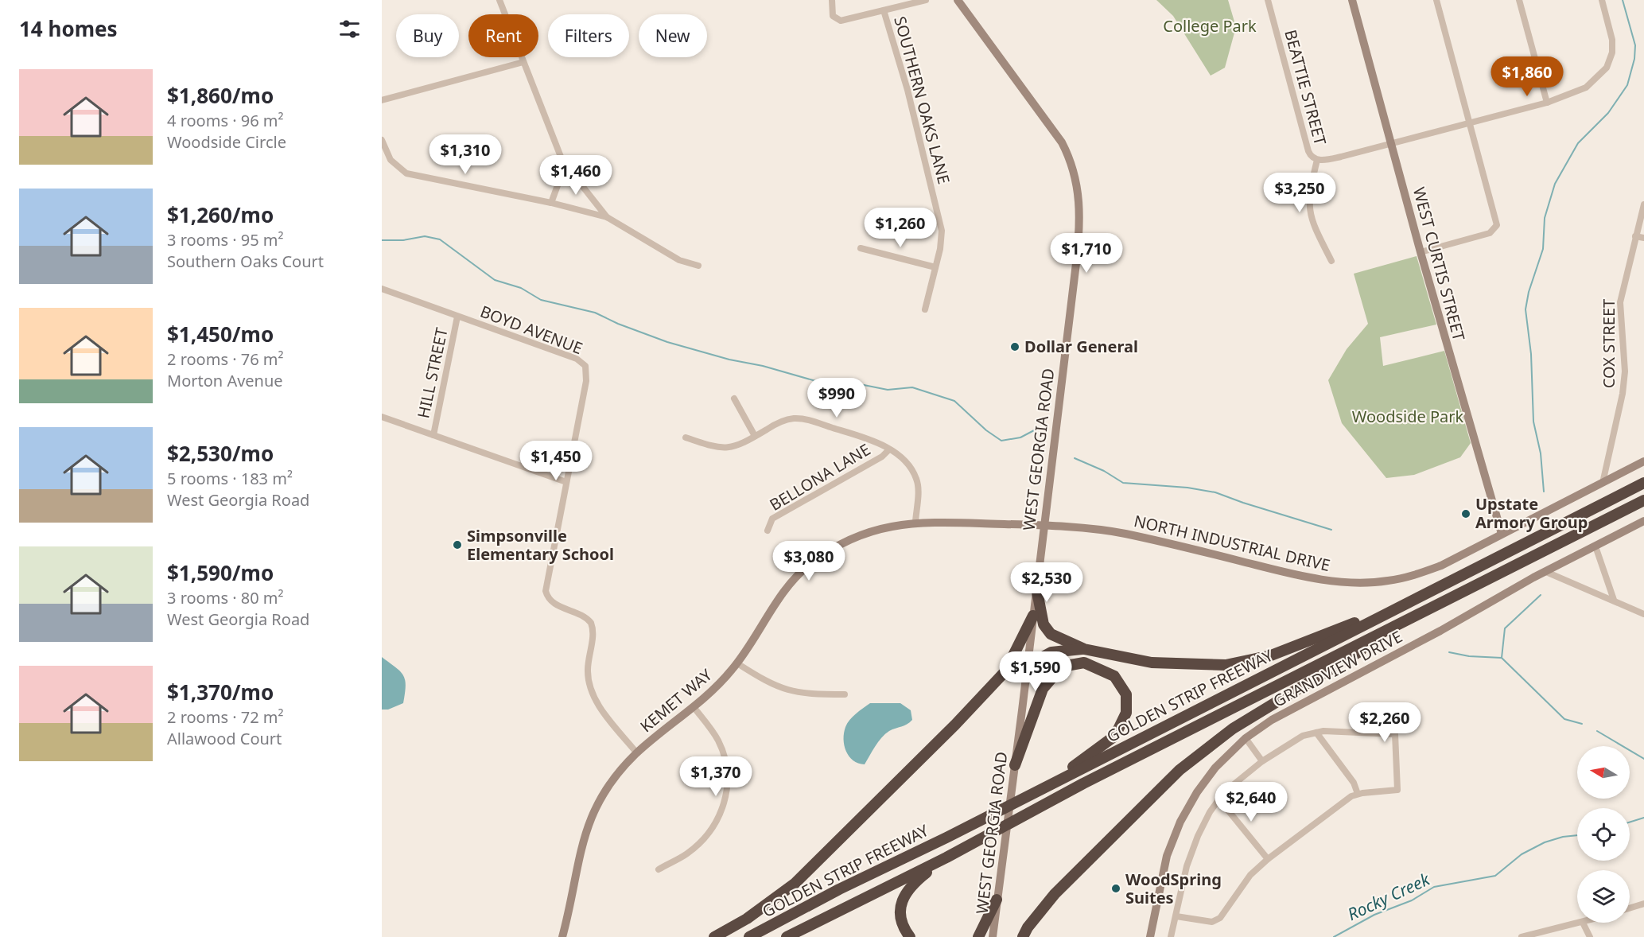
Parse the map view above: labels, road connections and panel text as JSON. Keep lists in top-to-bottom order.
{
  "streets": {
    "highway": ["GOLDEN STRIP FREEWAY"],
    "street": [
      "BEATTIE STREET",
      "SOUTHERN OAKS LANE",
      "WEST CURTIS STREET",
      "BOYD AVENUE",
      "COX STREET",
      "HILL STREET",
      "WEST GEORGIA ROAD",
      "BELLONA LANE",
      "NORTH INDUSTRIAL DRIVE",
      "GRANDVIEW DRIVE",
      "KEMET WAY"
    ]
  },
  "crossings": [
    ["BEATTIE STREET", "WEST CURTIS STREET"],
    ["WEST CURTIS STREET", "NORTH INDUSTRIAL DRIVE"],
    ["BOYD AVENUE", "HILL STREET"],
    ["BOYD AVENUE", "KEMET WAY"],
    ["COX STREET", "NORTH INDUSTRIAL DRIVE"],
    ["WEST GEORGIA ROAD", "NORTH INDUSTRIAL DRIVE"],
    ["WEST GEORGIA ROAD", "KEMET WAY"],
    ["NORTH INDUSTRIAL DRIVE", "KEMET WAY"]
  ],
  "water": ["Rocky Creek"],
  "parks": ["College Park", "Woodside Park"],
  "places": [
    "Dollar General",
    "Upstate Armory Group",
    "Simpsonville Elementary School",
    "WoodSpring Suites"
  ],
  "north": "left",
  "page": {
    "heading": "14 homes",
    "chip": [
      "Buy",
      "Rent",
      "Filters",
      "New"
    ],
    "price": [
      "$1,860",
      "$1,310",
      "$1,460",
      "$3,250",
      "$1,260",
      "$1,710",
      "$990",
      "$1,450",
      "$3,080",
      "$2,530",
      "$1,590",
      "$2,260",
      "$1,370",
      "$2,640"
    ],
    "list": [
      {
        "name": "$1,860/mo",
        "note": "4 rooms · 96 m² · Woodside Circle"
      },
      {
        "name": "$1,260/mo",
        "note": "3 rooms · 95 m² · Southern Oaks Court"
      },
      {
        "name": "$1,450/mo",
        "note": "2 rooms · 76 m² · Morton Avenue"
      },
      {
        "name": "$2,530/mo",
        "note": "5 rooms · 183 m² · West Georgia Road"
      },
      {
        "name": "$1,590/mo",
        "note": "3 rooms · 80 m² · West Georgia Road"
      },
      {
        "name": "$1,370/mo",
        "note": "2 rooms · 72 m² · Allawood Court"
      }
    ]
  }
}
